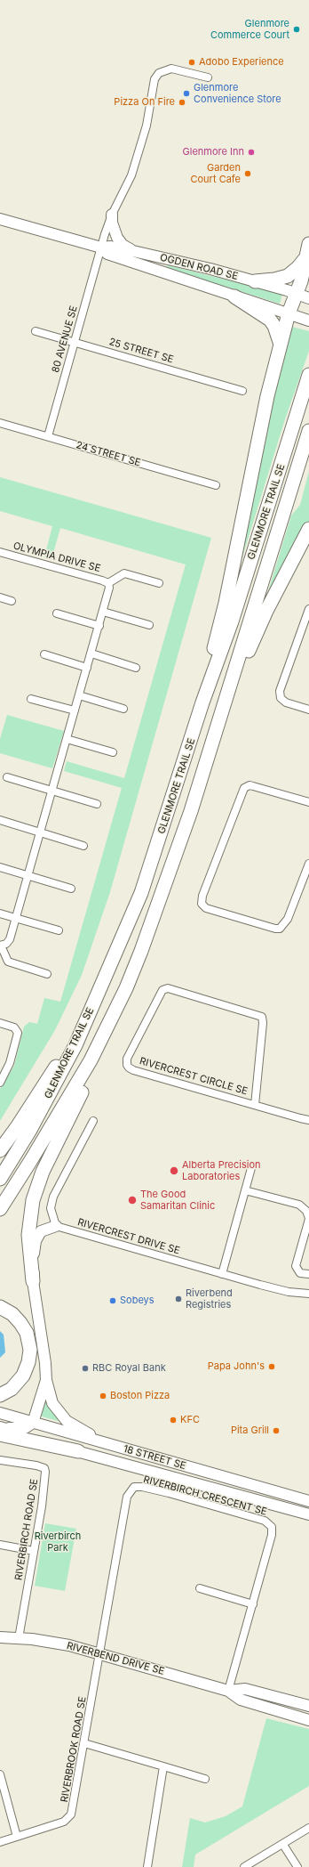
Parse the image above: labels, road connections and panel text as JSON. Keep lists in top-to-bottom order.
{
  "streets": {
    "highway": ["GLENMORE TRAIL SE"],
    "street": [
      "OGDEN ROAD SE",
      "80 AVENUE SE",
      "25 STREET SE",
      "24 STREET SE",
      "OLYMPIA DRIVE SE",
      "RIVERCREST CIRCLE SE",
      "RIVERCREST DRIVE SE",
      "18 STREET SE",
      "RIVERBIRCH CRESCENT SE",
      "RIVERBIRCH ROAD SE",
      "RIVERBEND DRIVE SE",
      "RIVERBROOK ROAD SE"
    ]
  },
  "crossings": [
    ["OGDEN ROAD SE", "80 AVENUE SE"],
    ["80 AVENUE SE", "25 STREET SE"],
    ["80 AVENUE SE", "24 STREET SE"],
    ["RIVERBIRCH CRESCENT SE", "RIVERBEND DRIVE SE"],
    ["RIVERBIRCH CRESCENT SE", "RIVERBROOK ROAD SE"],
    ["RIVERBIRCH ROAD SE", "RIVERBEND DRIVE SE"],
    ["RIVERBEND DRIVE SE", "RIVERBROOK ROAD SE"]
  ],
  "parks": ["Riverbirch Park"],
  "places": [
    "Glenmore Commerce Court",
    "Adobo Experience",
    "Glenmore Convenience Store",
    "Pizza On Fire",
    "Glenmore Inn",
    "Garden Court Cafe",
    "Alberta Precision Laboratories",
    "The Good Samaritan Clinic",
    "Riverbend Registries",
    "Sobeys",
    "Papa John's",
    "RBC Royal Bank",
    "Boston Pizza",
    "KFC",
    "Pita Grill"
  ]
}
